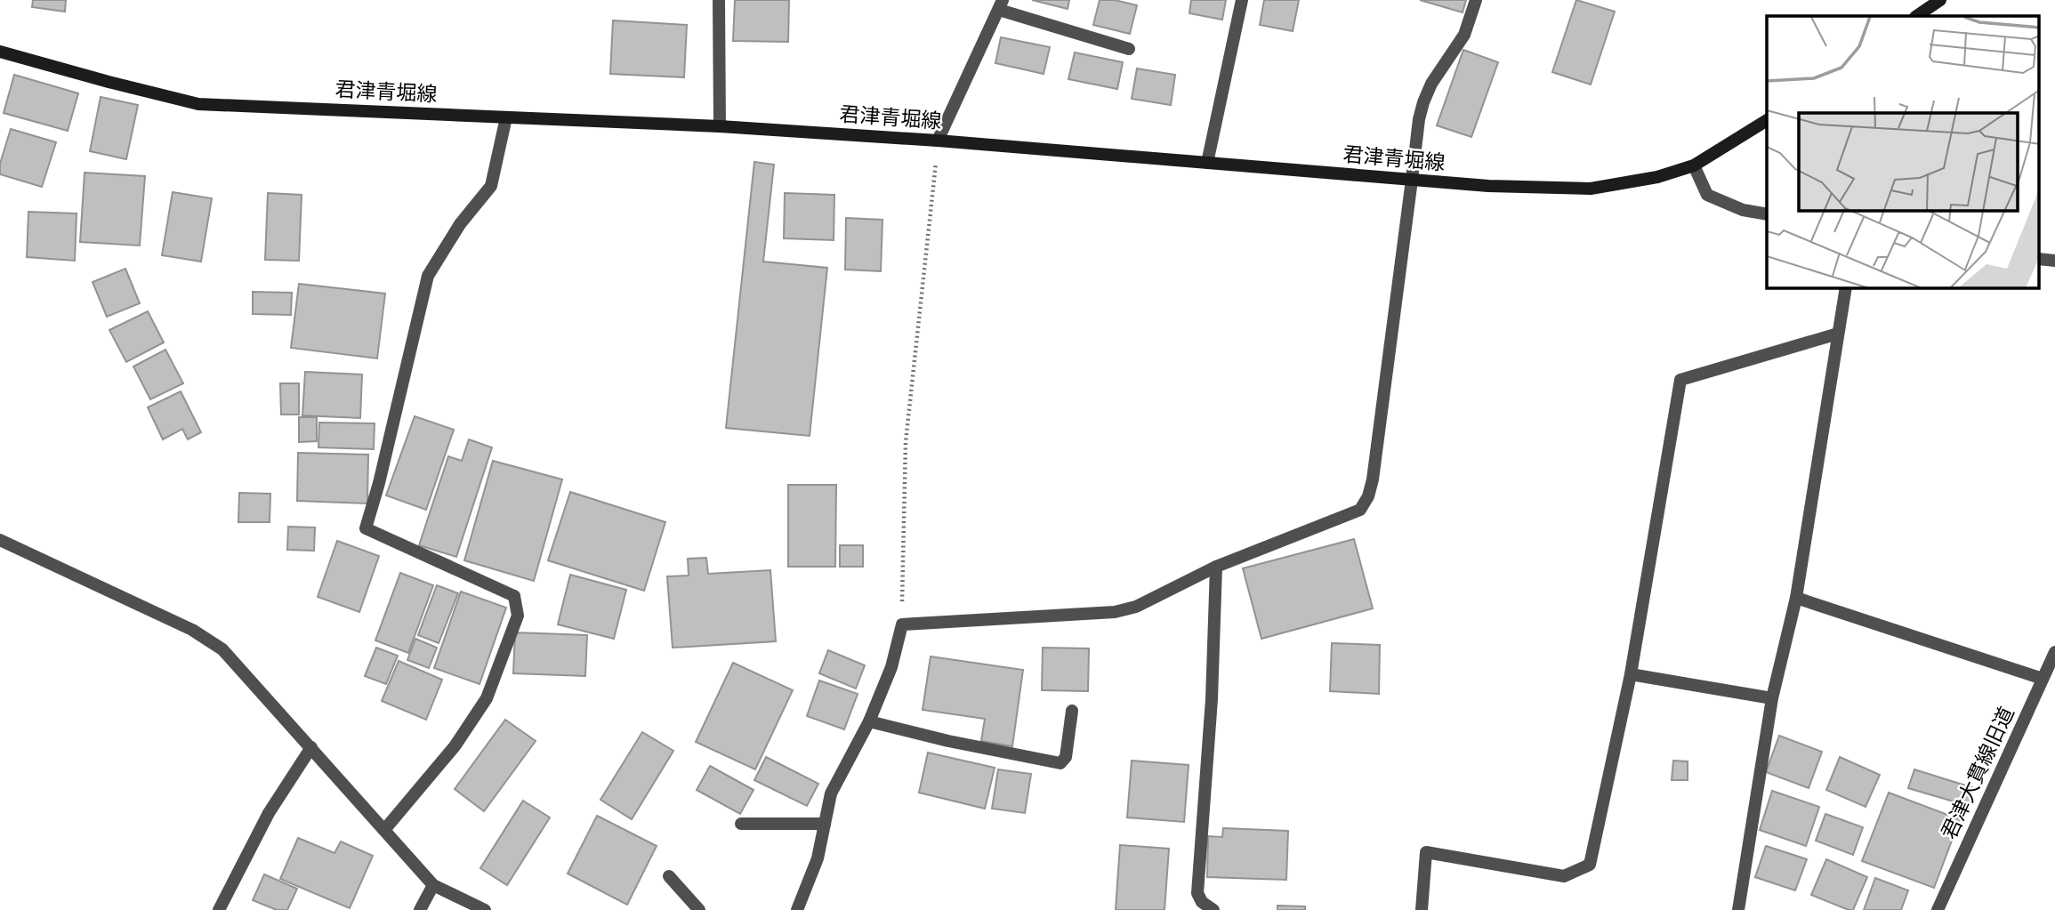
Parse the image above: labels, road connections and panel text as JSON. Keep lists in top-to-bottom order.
{
  "streets": {
    "main road": ["君津青堀線"],
    "street": ["君津大貫線旧道"]
  }
}
